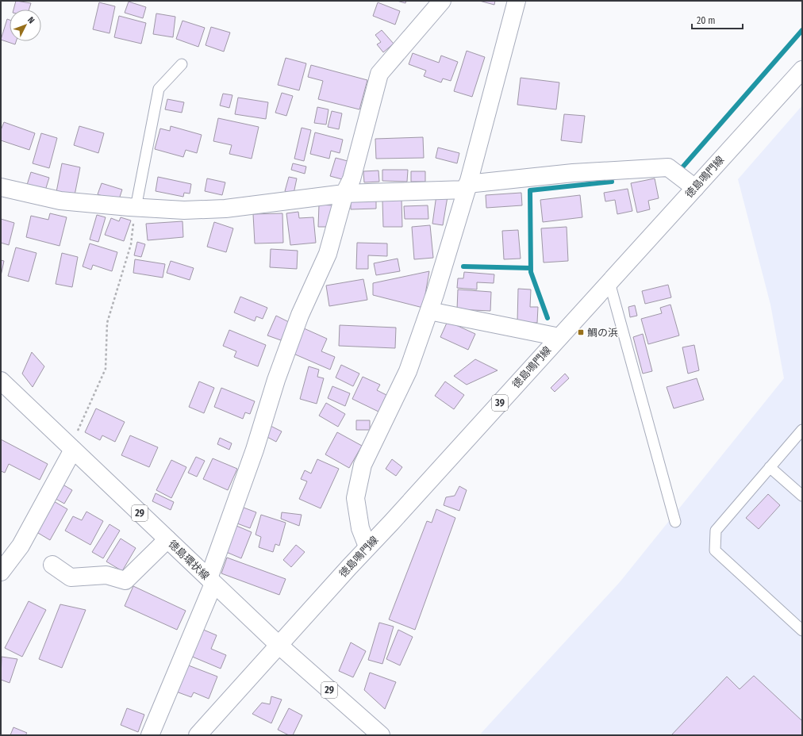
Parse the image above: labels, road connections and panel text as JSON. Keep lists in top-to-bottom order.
{
  "streets": {
    "street": [
      "徳島鳴門線",
      "39",
      "29",
      "徳島環状線"
    ]
  },
  "crossings": [
    ["徳島鳴門線", "徳島環状線"]
  ],
  "places": {
    "transit": ["鯛の浜"]
  },
  "scale_bar": "20 m",
  "north": "top right"
}
